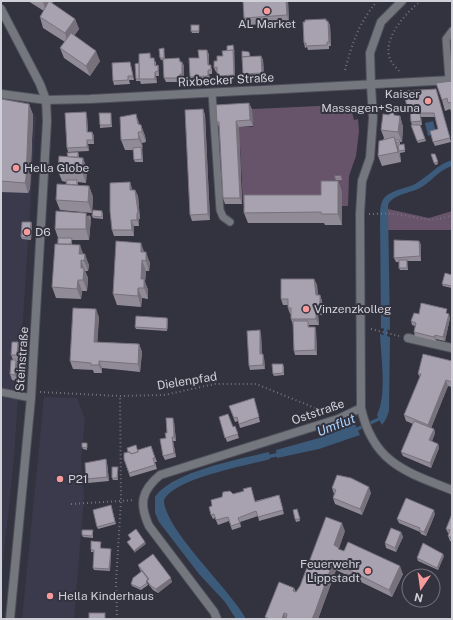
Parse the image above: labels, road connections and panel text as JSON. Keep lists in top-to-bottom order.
{
  "streets": {
    "street": ["Rixbecker Straße", "Steinstraße", "Oststraße"],
    "path": ["Dielenpfad"]
  },
  "crossings": [
    ["Rixbecker Straße", "Steinstraße"],
    ["Rixbecker Straße", "Oststraße"],
    ["Steinstraße", "Dielenpfad"],
    ["Dielenpfad", "Oststraße"]
  ],
  "water": ["Umflut"],
  "places": [
    "AL Market",
    "Kaiser Massagen+Sauna",
    "Hella Globe",
    "D6",
    "Vinzenzkolleg",
    "P21",
    "Feuerwehr Lippstadt",
    "Hella Kinderhaus"
  ],
  "north": "bottom"
}
